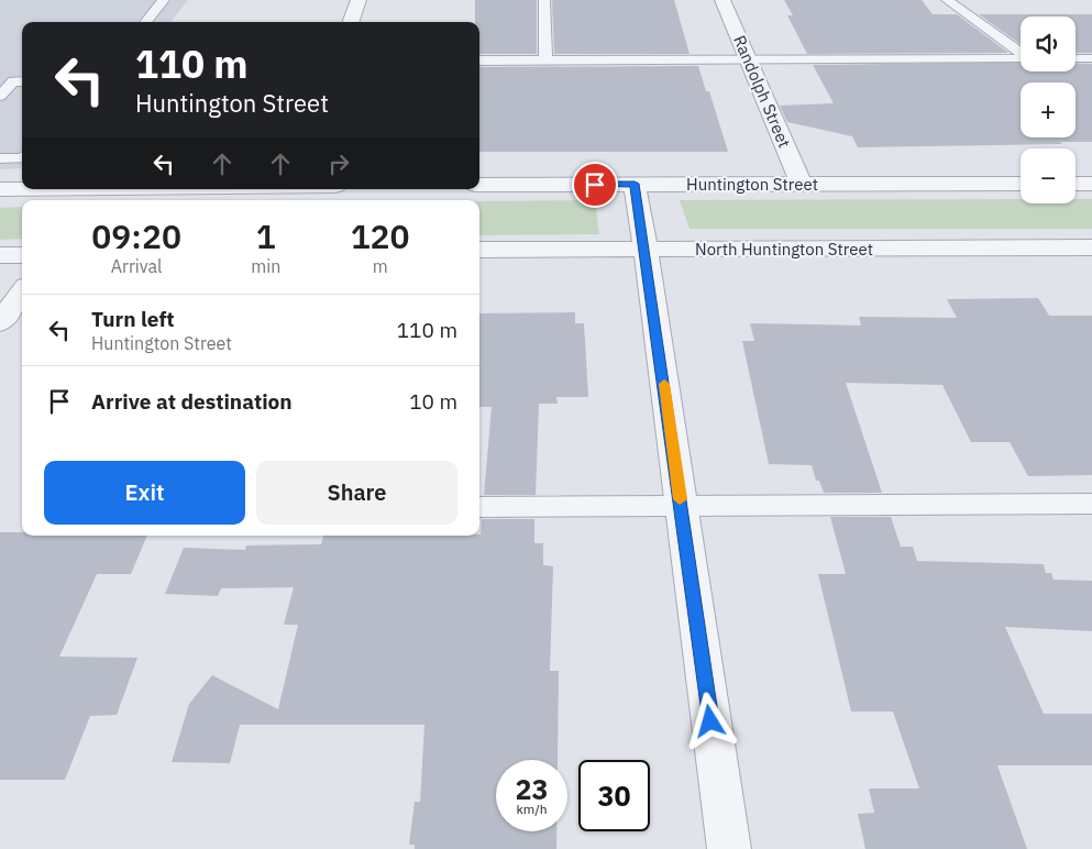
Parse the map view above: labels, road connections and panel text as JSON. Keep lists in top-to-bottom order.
{
  "streets": {
    "street": ["Randolph Street", "Huntington Street", "North Huntington Street"]
  },
  "crossings": [
    ["Randolph Street", "Huntington Street"]
  ],
  "page": {
    "map_buttons": ["+", "−"],
    "turn": ["110 m", "Huntington Street"],
    "eta": [
      "09:20",
      "Arrival",
      "1",
      "min",
      "120",
      "m"
    ],
    "list": [
      {
        "name": "Turn left",
        "note": "Huntington Street",
        "value": "110 m"
      },
      {
        "name": "Arrive at destination",
        "value": "10 m"
      }
    ],
    "buttons": ["Exit", "Share"],
    "speed": "23 km/h",
    "limit": "30"
  }
}
